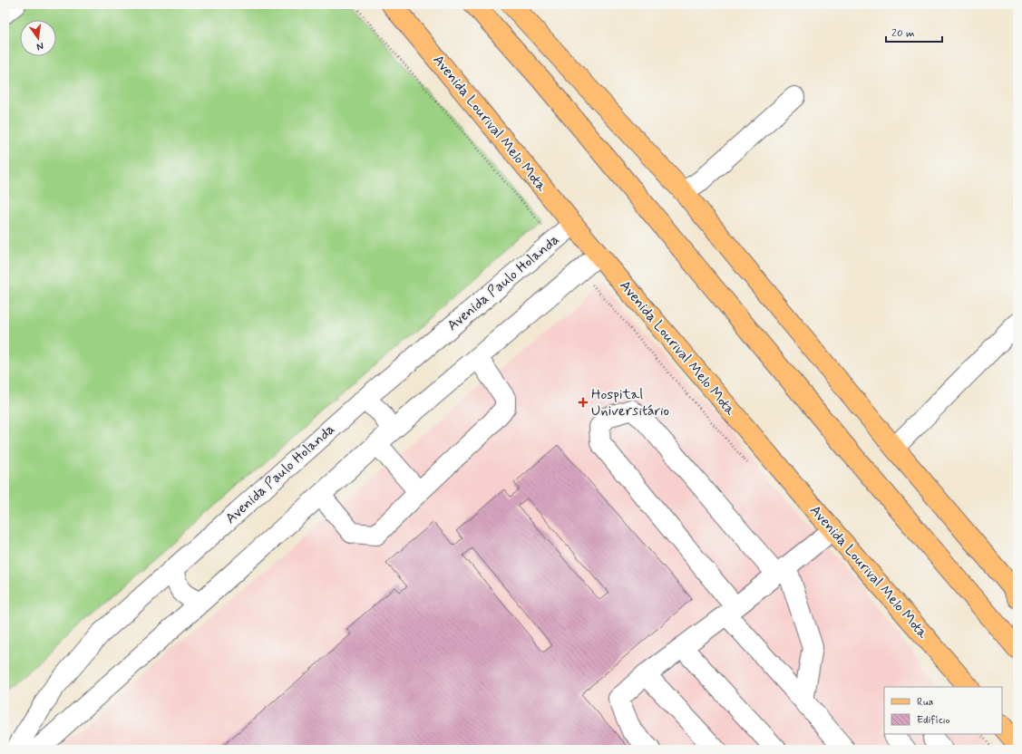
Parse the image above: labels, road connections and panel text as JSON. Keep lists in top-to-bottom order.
{
  "streets": {
    "main road": ["Avenida Lourival Melo Mota"],
    "street": ["Avenida Paulo Holanda"]
  },
  "crossings": [
    ["Avenida Lourival Melo Mota", "Avenida Paulo Holanda"]
  ],
  "places": {
    "health": ["Hospital Universitário"]
  },
  "legend": ["Rua", "Edifício"],
  "scale_bar": "20 m",
  "north": "bottom"
}
